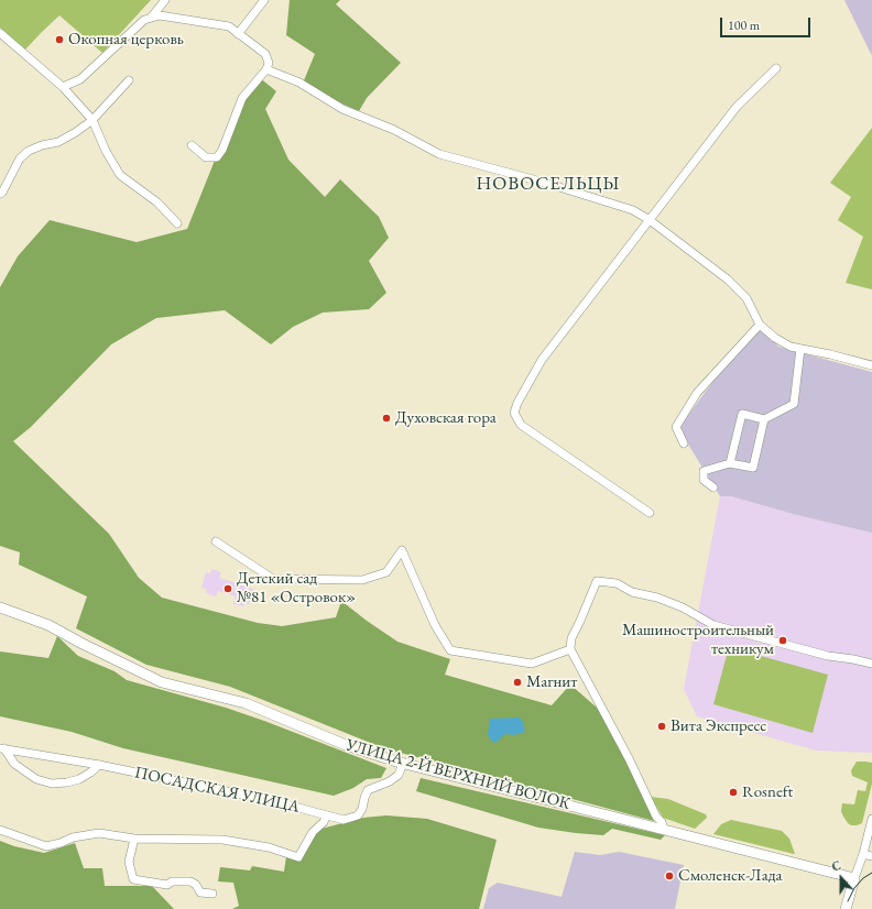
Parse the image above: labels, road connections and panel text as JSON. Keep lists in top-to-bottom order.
{
  "streets": {
    "main road": ["УЛИЦА 2-Й ВЕРХНИЙ ВОЛОК"],
    "street": ["ПОСАДСКАЯ УЛИЦА"]
  },
  "crossings": [
    ["УЛИЦА 2-Й ВЕРХНИЙ ВОЛОК", "ПОСАДСКАЯ УЛИЦА"]
  ],
  "districts": ["НОВОСЕЛЬЦЫ"],
  "places": [
    "Окопная церковь",
    "Духовская гора",
    "Детский сад №81 «Островок»",
    "Машиностроительный техникум",
    "Магнит",
    "Вита Экспресс",
    "Rosneft",
    "Смоленск-Лада"
  ],
  "scale_bar": "100 m",
  "north": "top"
}
